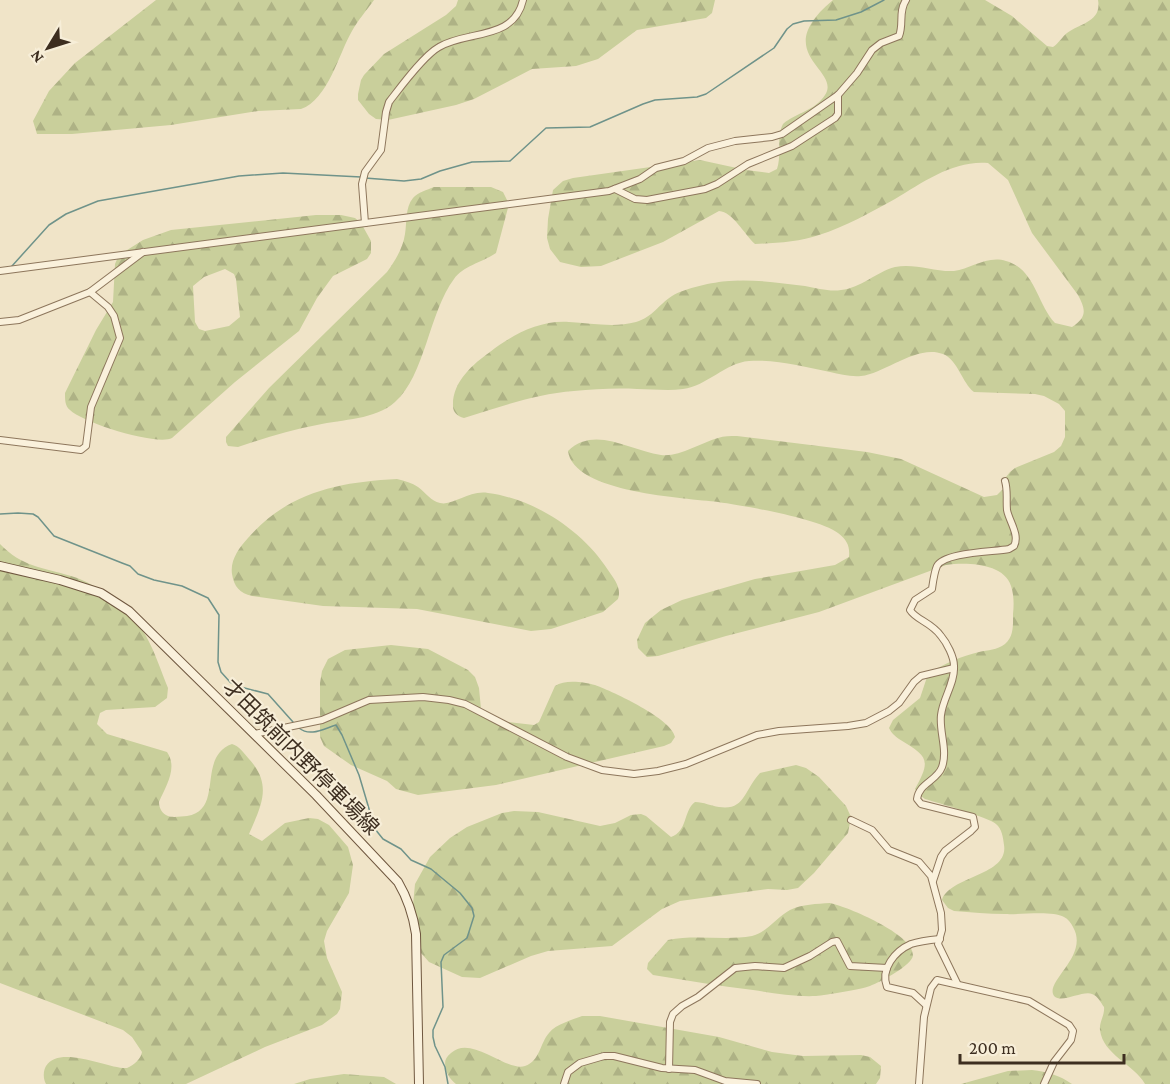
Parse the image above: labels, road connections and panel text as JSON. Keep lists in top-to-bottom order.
{
  "streets": {
    "main road": ["才田筑前内野停車場線"]
  },
  "scale_bar": "200 m",
  "north": "bottom left"
}
